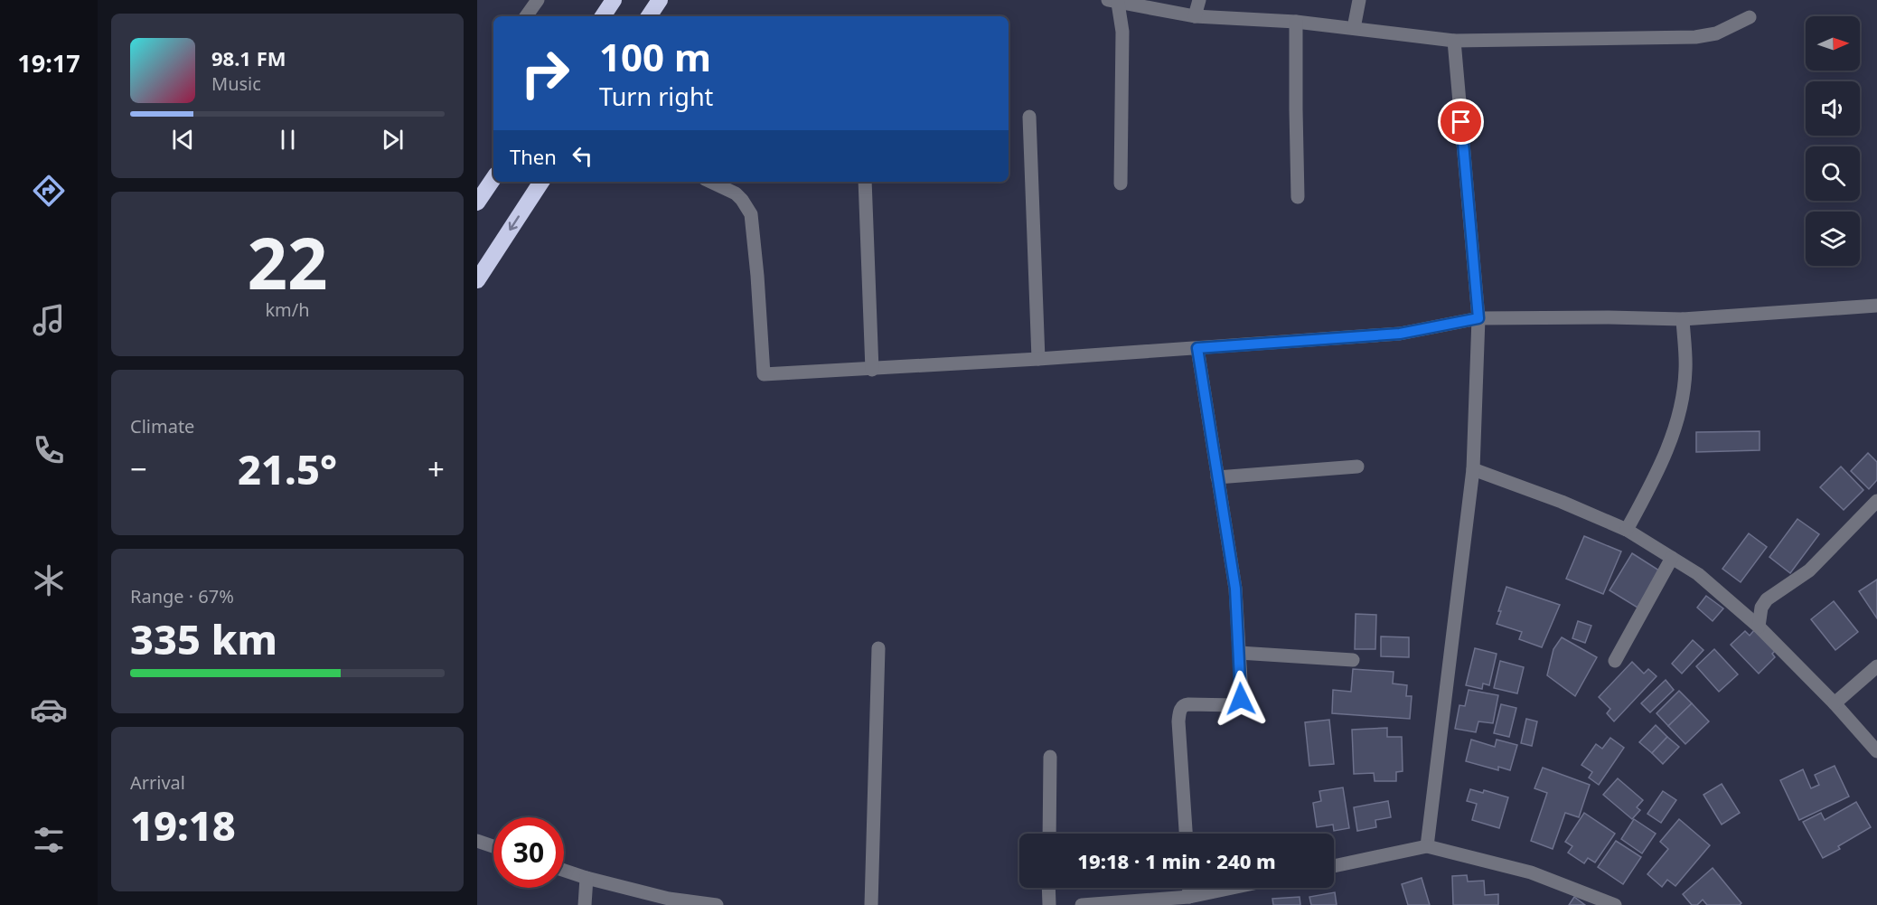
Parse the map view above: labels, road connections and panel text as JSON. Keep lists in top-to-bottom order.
{
  "north": "right",
  "page": {
    "tabs": "19:17",
    "turn": ["100 m", "Turn right"],
    "song": ["98.1 FM", "Music"],
    "then": "Then",
    "tile": [
      ["22", "km/h"],
      "Climate",
      ["Range · 67%", "335 km"],
      ["Arrival", "19:18"]
    ],
    "heat": ["−", "21.5°", "+"],
    "limit": "30",
    "trip": "19:18 · 1 min · 240 m"
  }
}
